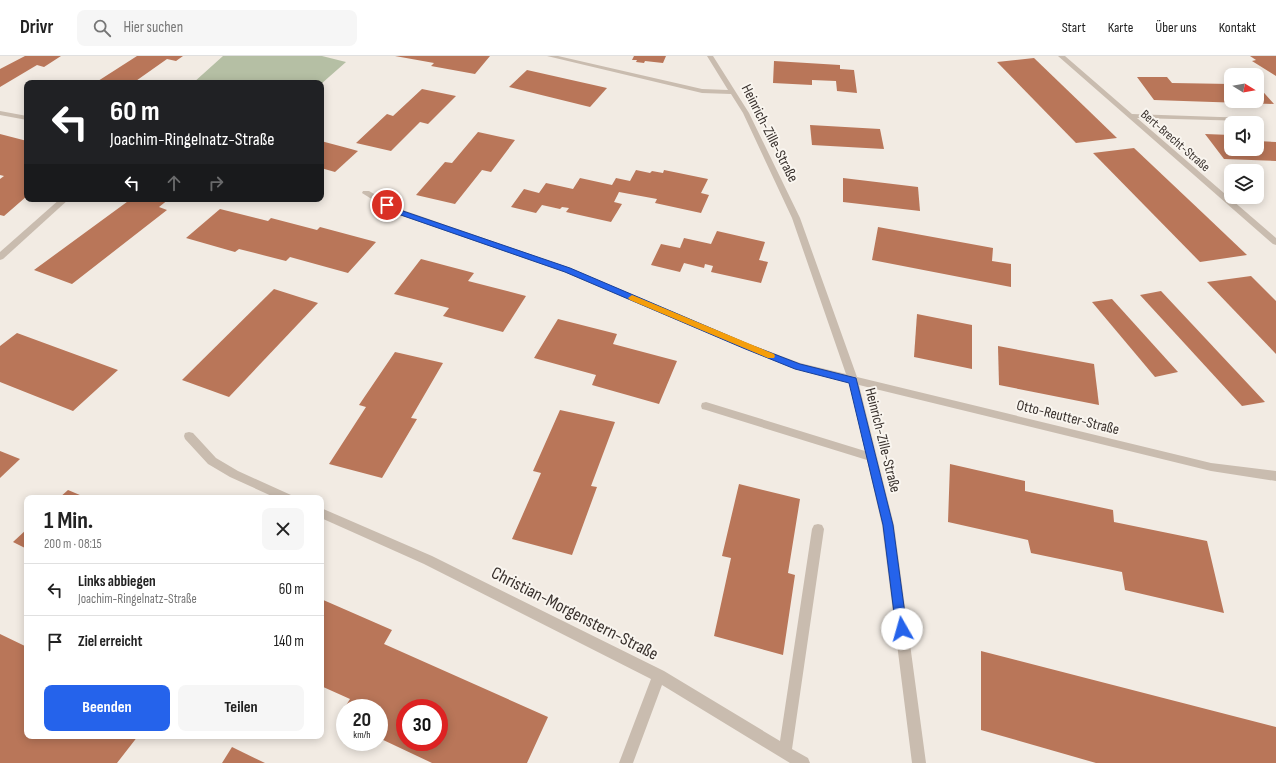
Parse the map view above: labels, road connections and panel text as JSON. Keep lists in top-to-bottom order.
{
  "streets": {
    "street": [
      "Heinrich-Zille-Straße",
      "Bert-Brecht-Straße",
      "Otto-Reutter-Straße",
      "Christian-Morgenstern-Straße"
    ]
  },
  "crossings": [
    ["Heinrich-Zille-Straße", "Otto-Reutter-Straße"]
  ],
  "north": "right",
  "page": {
    "header": "Drivr",
    "search": "Hier suchen",
    "nav": [
      "Start",
      "Karte",
      "Über uns",
      "Kontakt"
    ],
    "turn": ["60 m", "Joachim-Ringelnatz-Straße"],
    "heading": ["1 Min.", "200 m · 08:15"],
    "list": [
      {
        "name": "Links abbiegen",
        "note": "Joachim-Ringelnatz-Straße",
        "value": "60 m"
      },
      {
        "name": "Ziel erreicht",
        "value": "140 m"
      }
    ],
    "buttons": ["Beenden", "Teilen"],
    "speed": "20 km/h",
    "limit": "30"
  }
}
